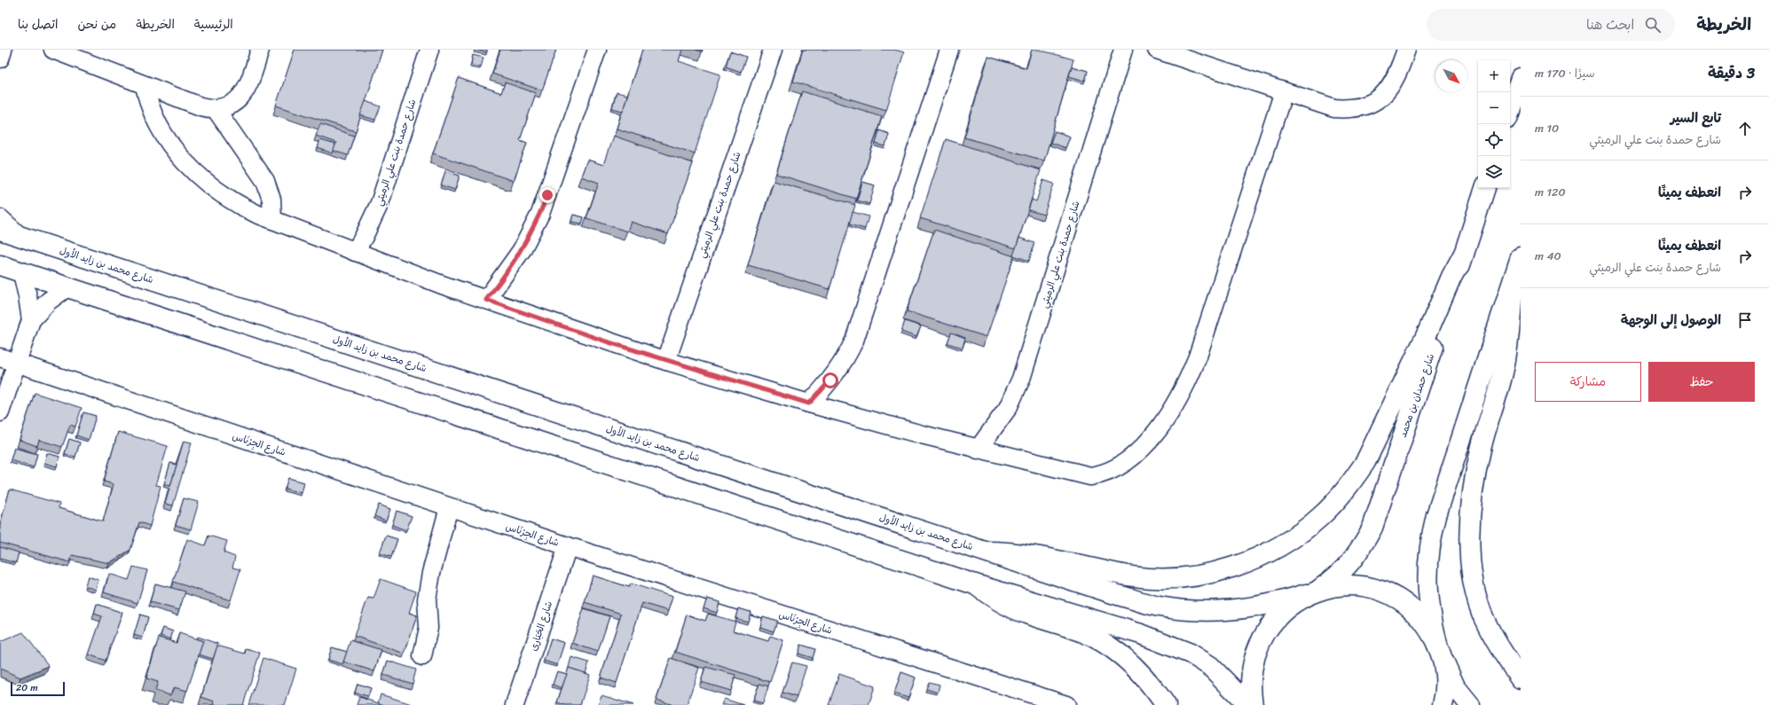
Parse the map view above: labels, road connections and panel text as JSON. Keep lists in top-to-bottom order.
{
  "streets": {
    "main road": ["شارع محمد بن زايد الأول", "شارع حمدان بن محمد"],
    "street": ["شارع حمدة بنت علي الرميثي", "شارع الجِرْنَاس", "شارع الحَبَارى"]
  },
  "crossings": [
    ["شارع محمد بن زايد الأول", "شارع حمدان بن محمد"],
    ["شارع الجِرْنَاس", "شارع الحَبَارى"]
  ],
  "scale_bar": "20 m",
  "north": "bottom right",
  "page": {
    "header": "الخريطة",
    "search": "ابحث هنا",
    "nav": [
      "الرئيسية",
      "الخريطة",
      "من نحن",
      "اتصل بنا"
    ],
    "heading": ["3 دقيقة", "سيرًا · 170 m"],
    "map_buttons": ["+", "−"],
    "list": [
      ["تابع السير", "شارع حمدة بنت علي الرميثي", "10 m"],
      ["انعطف يمينًا", "120 m"],
      ["انعطف يمينًا", "شارع حمدة بنت علي الرميثي", "40 m"],
      "الوصول إلى الوجهة"
    ],
    "buttons": ["حفظ", "مشاركة"],
    "scale": "20 m"
  }
}
